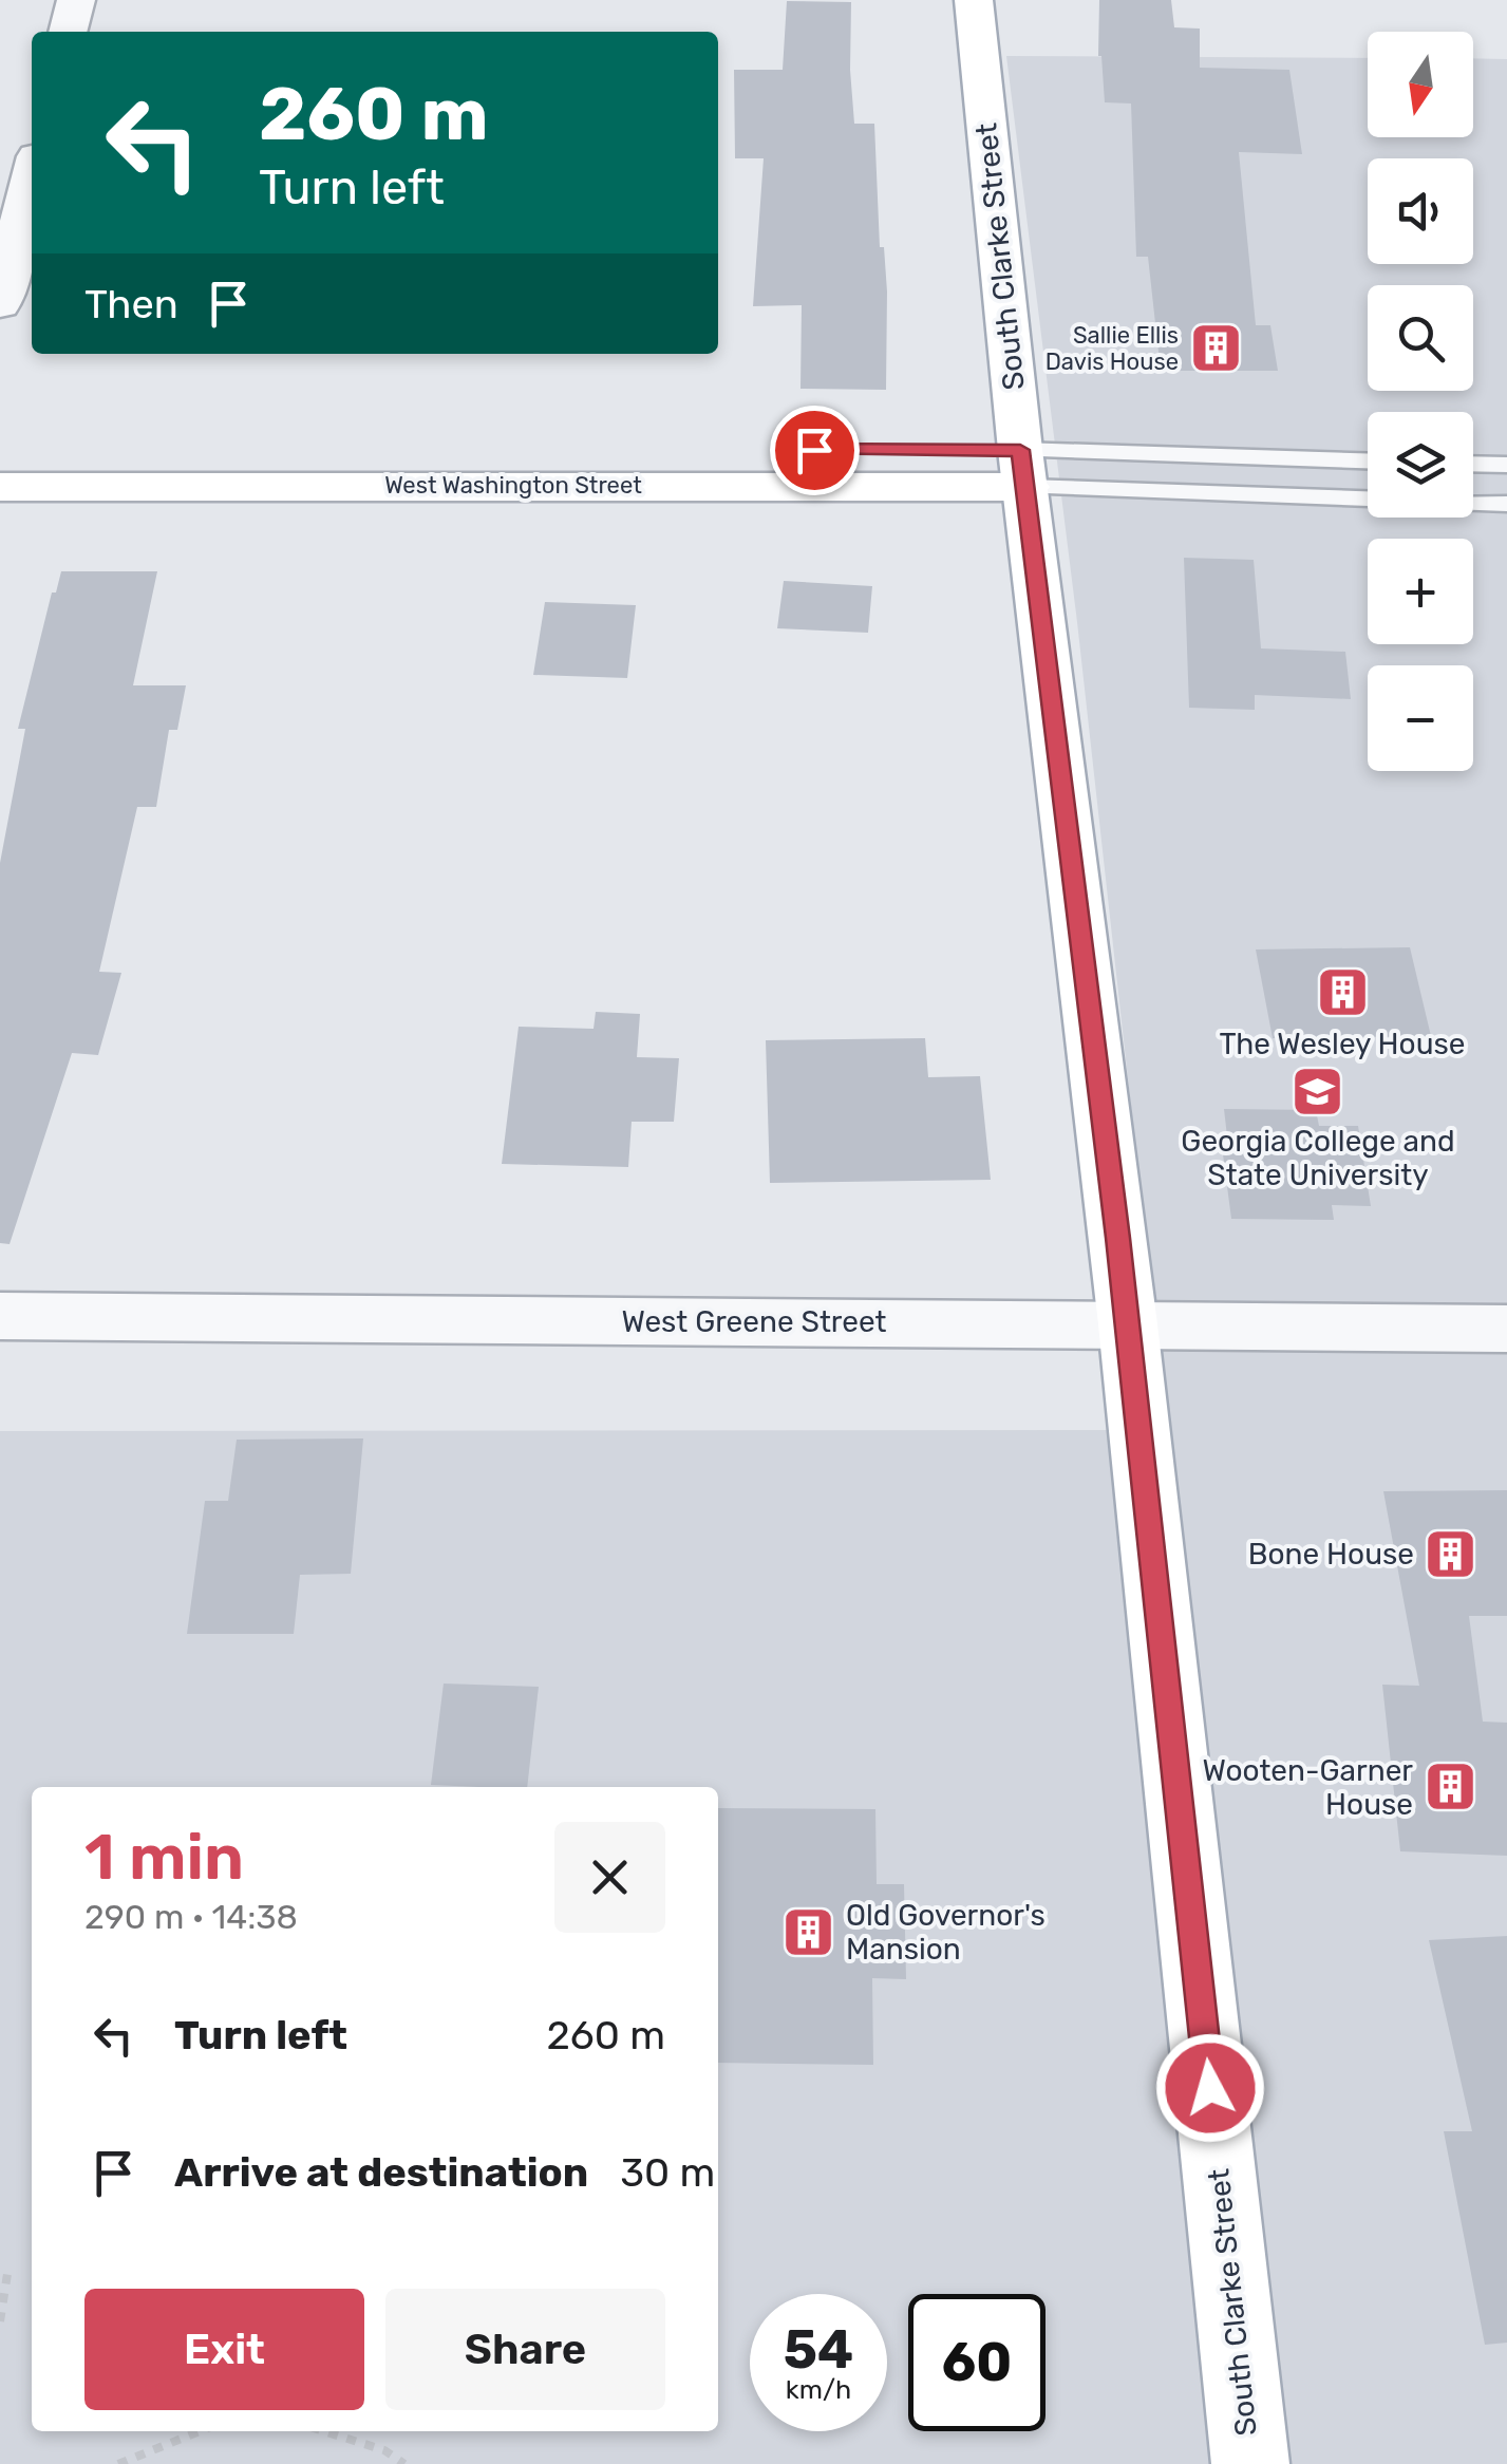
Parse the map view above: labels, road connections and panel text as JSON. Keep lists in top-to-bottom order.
{
  "streets": {
    "main road": ["South Clarke Street", "West Washington Street"],
    "street": ["West Greene Street"]
  },
  "crossings": [
    ["South Clarke Street", "West Washington Street"],
    ["South Clarke Street", "West Greene Street"]
  ],
  "places": {
    "building": [
      "Sallie Ellis Davis House",
      "The Wesley House",
      "Bone House",
      "Wooten-Garner House",
      "Old Governor's Mansion"
    ],
    "school or university": ["Georgia College and State University"]
  },
  "north": "bottom",
  "page": {
    "map_buttons": ["+", "−"],
    "turn": ["260 m", "Turn left"],
    "then": "Then",
    "heading": ["1 min", "290 m · 14:38"],
    "list": [
      {
        "name": "Turn left",
        "value": "260 m"
      },
      {
        "name": "Arrive at destination",
        "value": "30 m"
      }
    ],
    "buttons": ["Exit", "Share"],
    "speed": "54 km/h",
    "limit": "60"
  }
}
